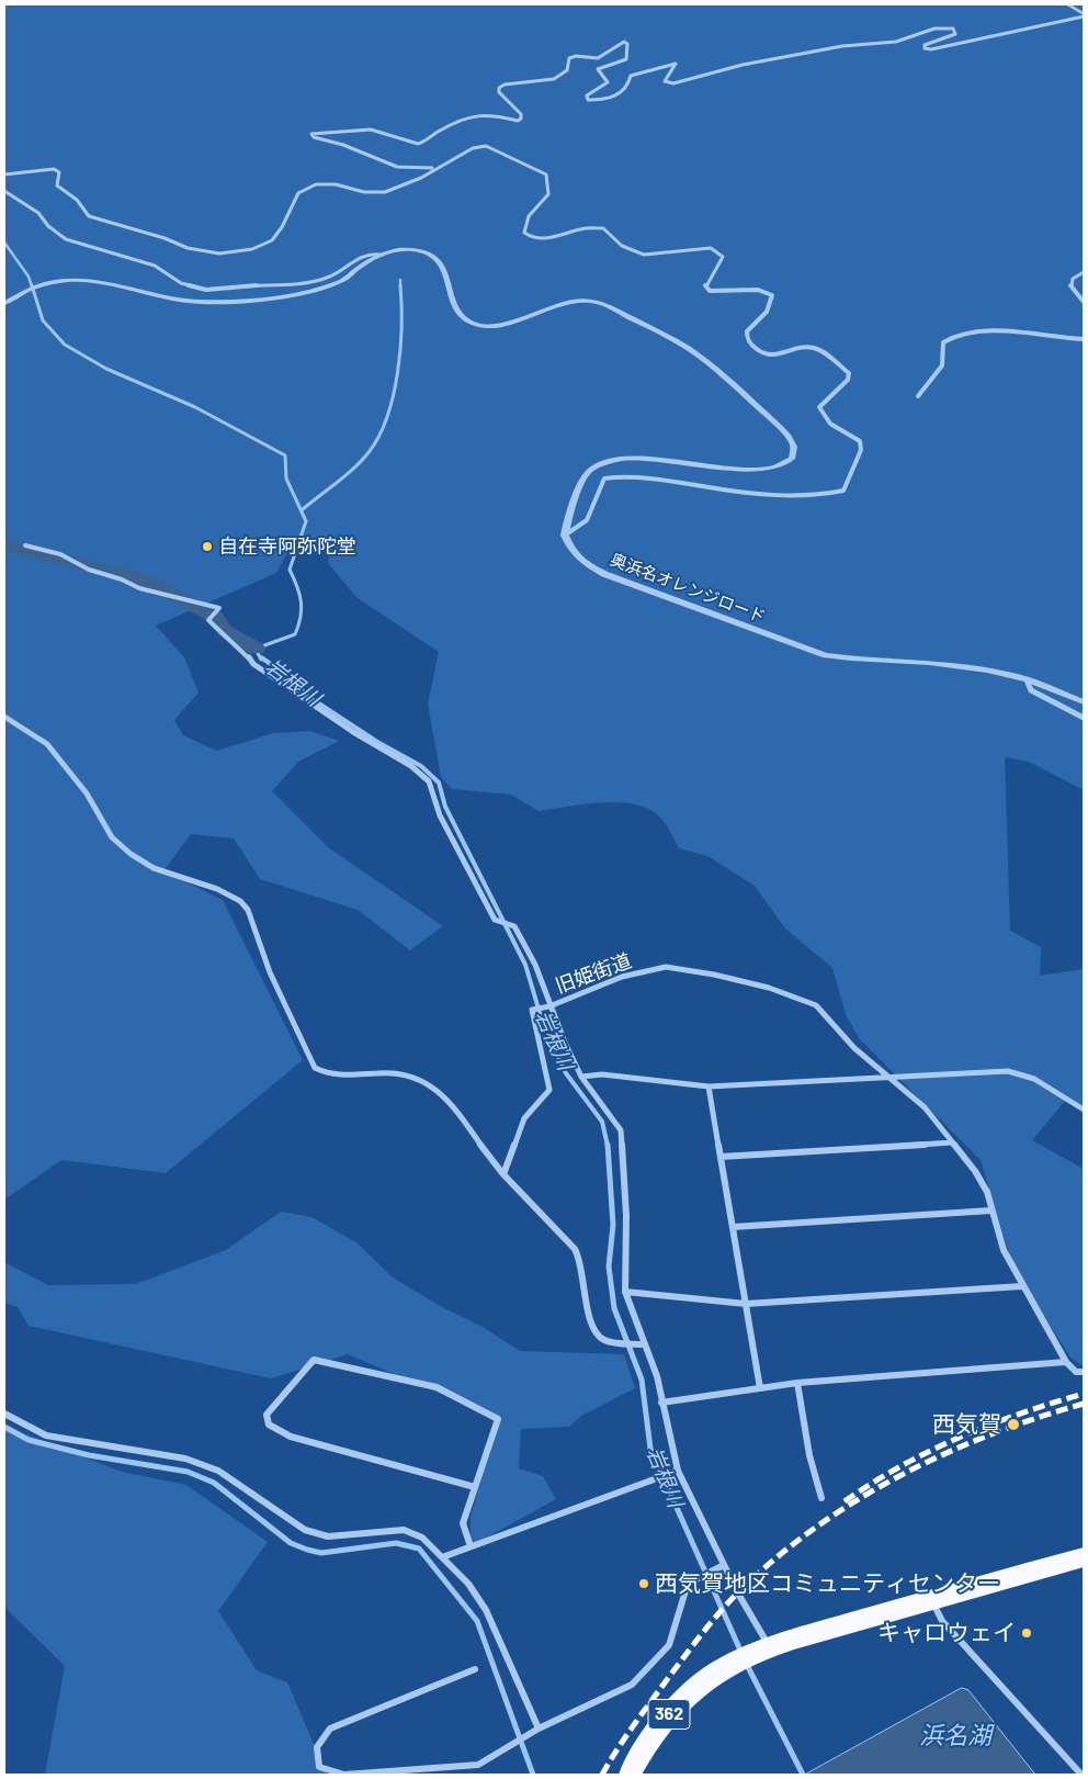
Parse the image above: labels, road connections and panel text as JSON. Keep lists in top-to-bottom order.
{
  "streets": {
    "highway": ["362"],
    "street": ["奥浜名オレンジロード", "旧姫街道"]
  },
  "water": ["岩根川", "浜名湖"],
  "places": [
    "自在寺阿弥陀堂",
    "西気賀",
    "西気賀地区コミュニティセンター",
    "キャロウェイ"
  ]
}
